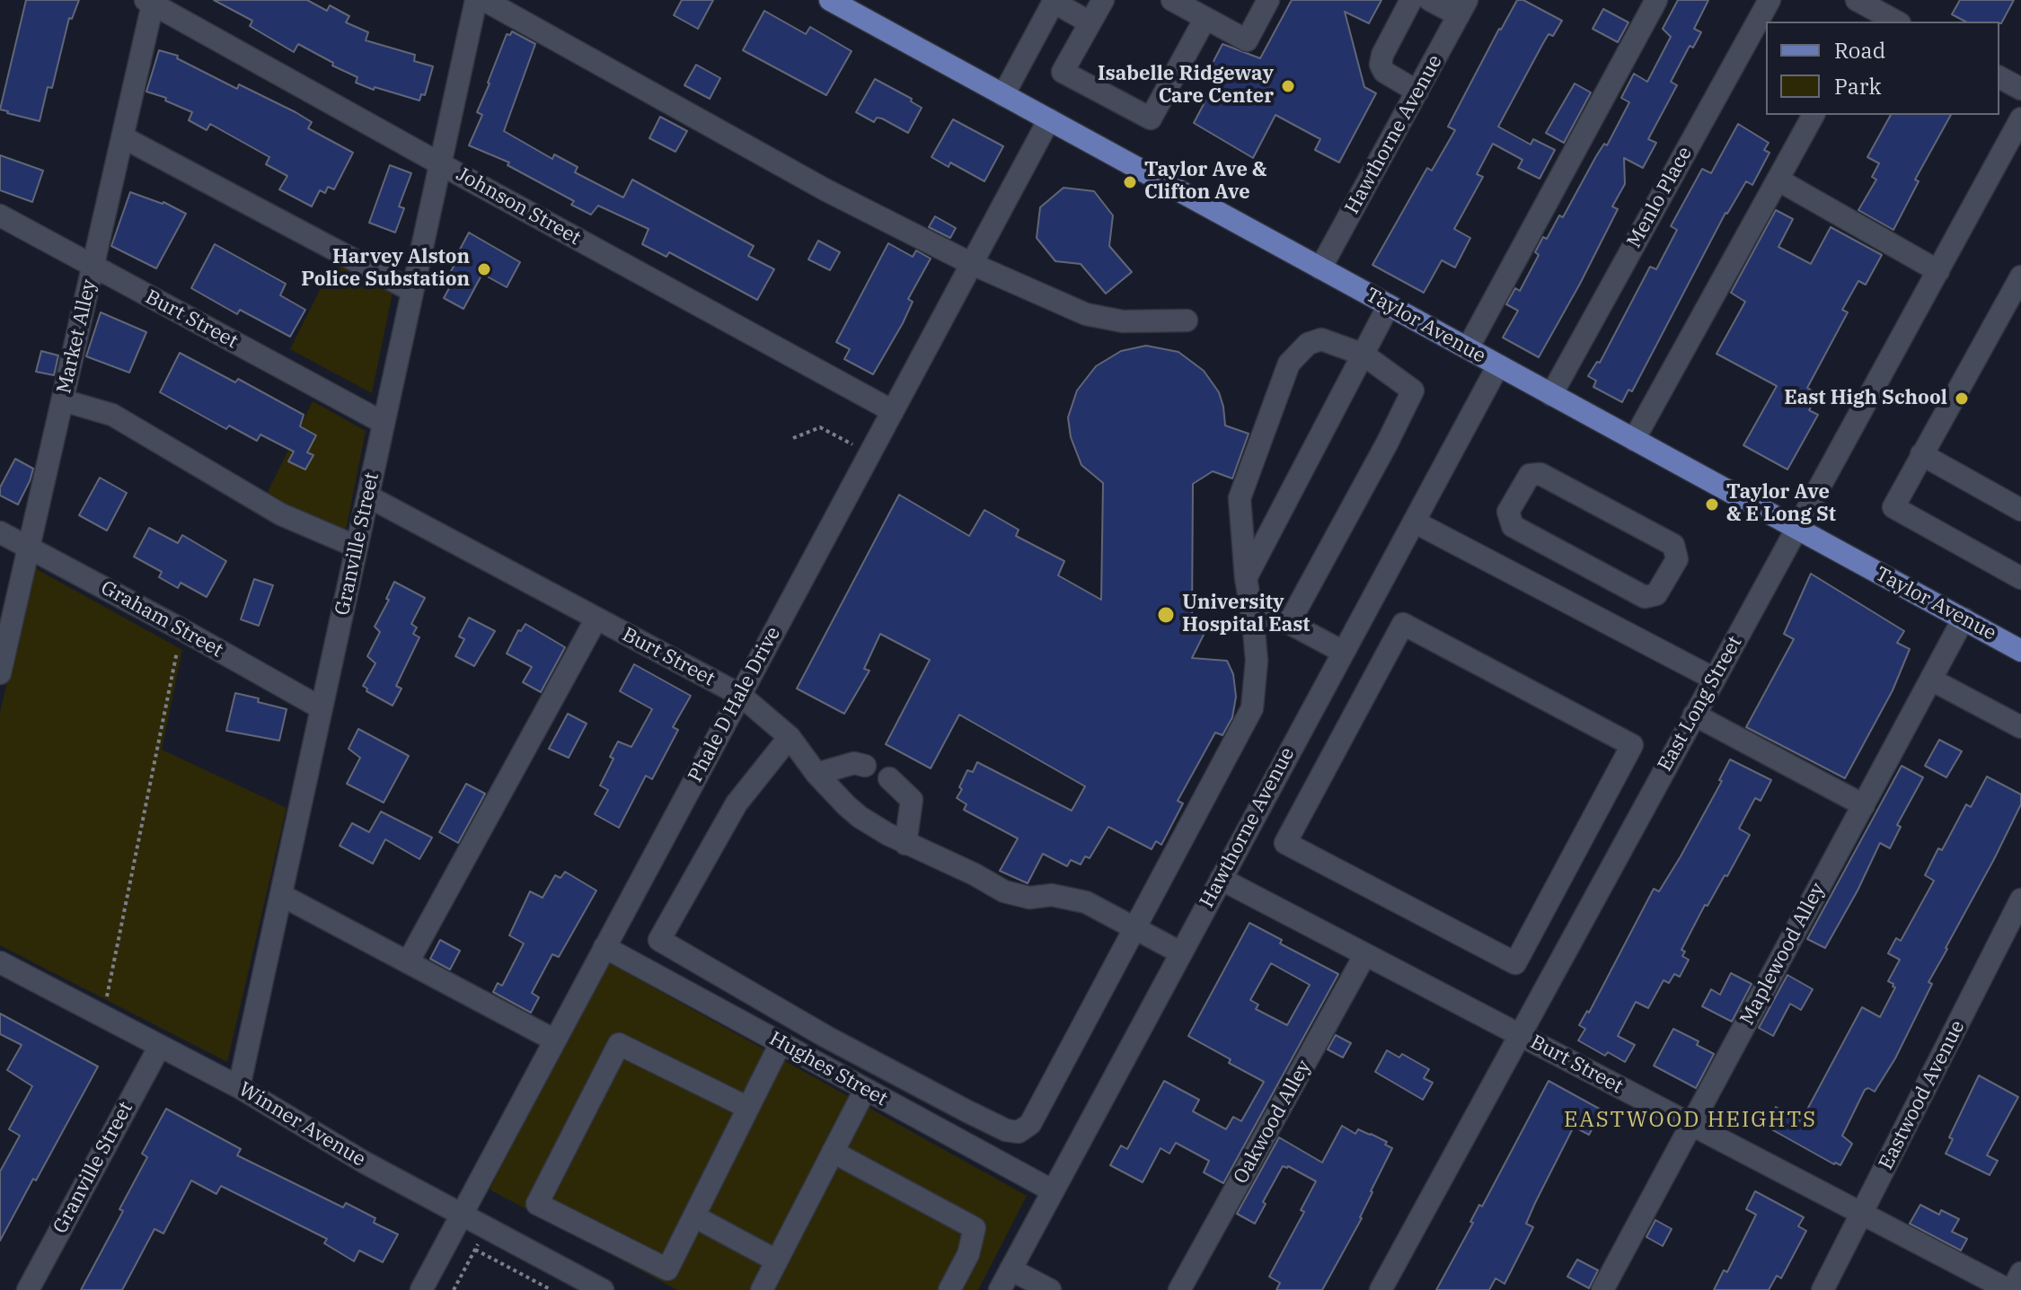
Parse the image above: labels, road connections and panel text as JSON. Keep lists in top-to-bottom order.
{
  "streets": {
    "main road": ["Taylor Avenue"],
    "street": [
      "Hawthorne Avenue",
      "Menlo Place",
      "Johnson Street",
      "Burt Street",
      "Market Alley",
      "Granville Street",
      "Graham Street",
      "East Long Street",
      "Phale D Hale Drive",
      "Maplewood Alley",
      "Hughes Street",
      "Eastwood Avenue",
      "Oakwood Alley",
      "Winner Avenue"
    ]
  },
  "crossings": [
    ["Hawthorne Avenue", "Burt Street"],
    ["Hawthorne Avenue", "Taylor Avenue"],
    ["Hawthorne Avenue", "Hughes Street"],
    ["Menlo Place", "Taylor Avenue"],
    ["Johnson Street", "Market Alley"],
    ["Johnson Street", "Granville Street"],
    ["Johnson Street", "Phale D Hale Drive"],
    ["Burt Street", "Market Alley"],
    ["Burt Street", "Granville Street"],
    ["Burt Street", "East Long Street"],
    ["Burt Street", "Phale D Hale Drive"],
    ["Burt Street", "Maplewood Alley"],
    ["Burt Street", "Eastwood Avenue"],
    ["Burt Street", "Oakwood Alley"],
    ["Taylor Avenue", "East Long Street"],
    ["Taylor Avenue", "Phale D Hale Drive"],
    ["Taylor Avenue", "Maplewood Alley"],
    ["Market Alley", "Graham Street"],
    ["Granville Street", "Graham Street"],
    ["Granville Street", "Winner Avenue"],
    ["Phale D Hale Drive", "Hughes Street"],
    ["Phale D Hale Drive", "Winner Avenue"]
  ],
  "districts": ["EASTWOOD HEIGHTS"],
  "places": [
    "Isabelle Ridgeway Care Center",
    "Taylor Ave & Clifton Ave",
    "Harvey Alston Police Substation",
    "East High School",
    "Taylor Ave & E Long St",
    "University Hospital East"
  ],
  "legend": ["Road", "Park"]
}
